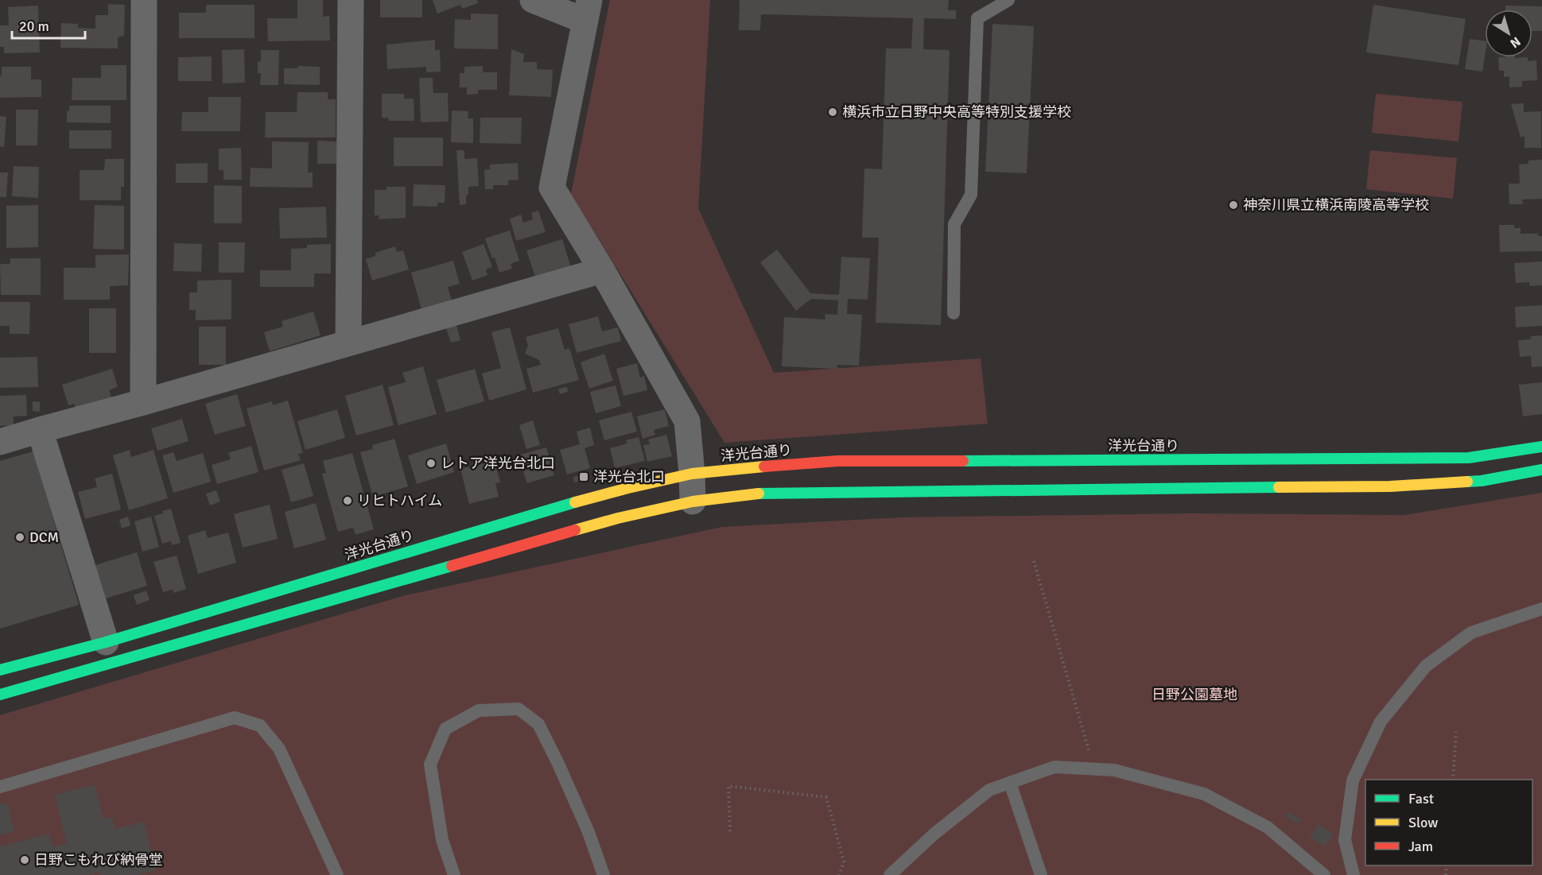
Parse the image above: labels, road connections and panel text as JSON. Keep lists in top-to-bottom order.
{
  "streets": {
    "street": ["洋光台通り"]
  },
  "parks": ["日野公園墓地"],
  "places": {
    "other": [
      "横浜市立日野中央高等特別支援学校",
      "神奈川県立横浜南陵高等学校",
      "レトア洋光台北口",
      "リヒトハイム",
      "DCM",
      "日野こもれび納骨堂"
    ],
    "transit": ["洋光台北口"]
  },
  "legend": ["Fast", "Slow", "Jam"],
  "scale_bar": "20 m",
  "north": "bottom right"
}
